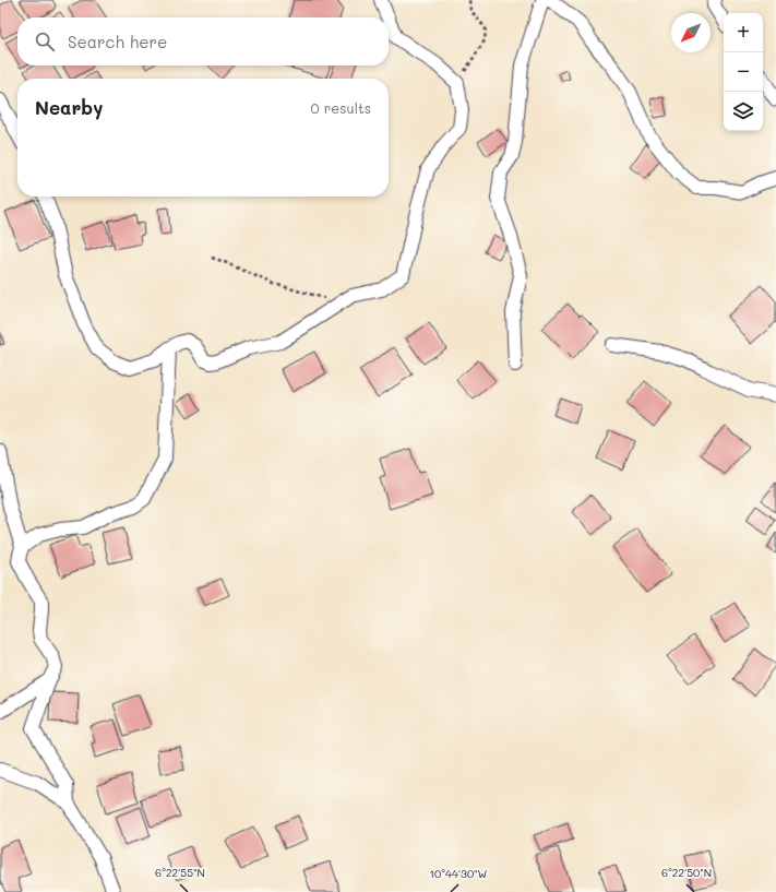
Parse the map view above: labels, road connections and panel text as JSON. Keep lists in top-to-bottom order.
{
  "north": "bottom left",
  "page": {
    "map_buttons": ["+", "−"],
    "search": "Search here",
    "heading": ["Nearby", "0 results"]
  },
  "coordinates": ["6°22'55\"N", "6°22'50\"N", "10°44'30\"W"]
}
